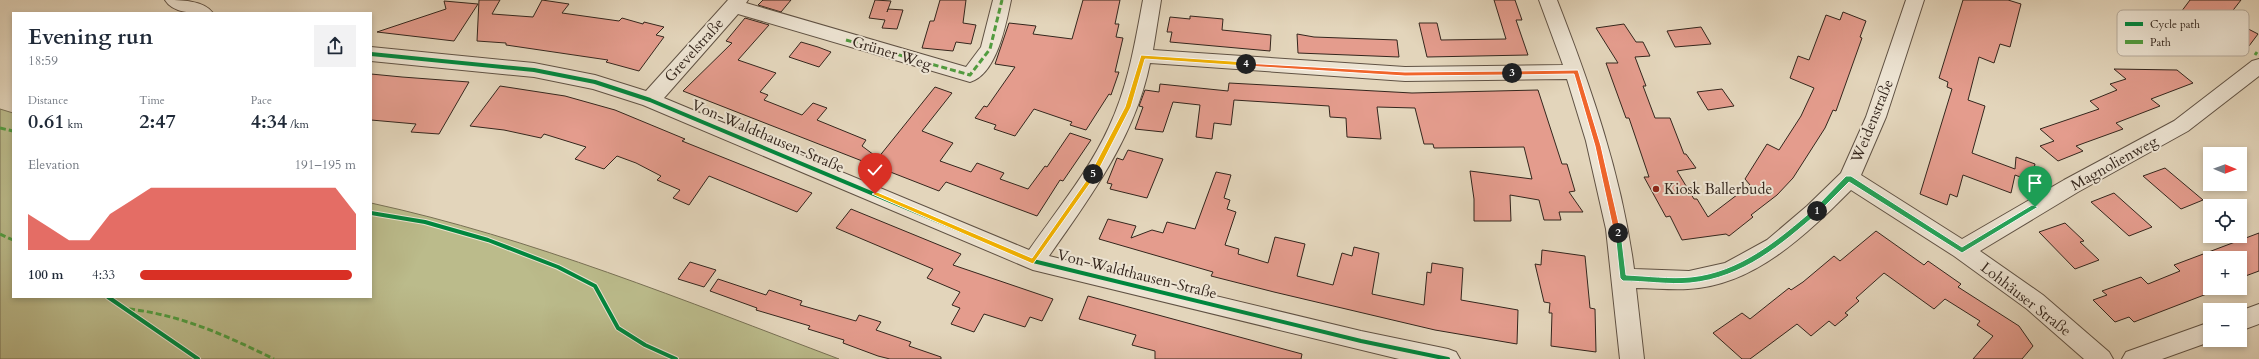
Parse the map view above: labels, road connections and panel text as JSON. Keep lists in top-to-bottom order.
{
  "streets": {
    "street": [
      "Grevelstraße",
      "Grüner Weg",
      "Weidenstraße",
      "Von-Waldthausen-Straße",
      "Magnolienweg",
      "Lohhäuser Straße"
    ]
  },
  "crossings": [
    ["Grevelstraße", "Grüner Weg"],
    ["Grevelstraße", "Von-Waldthausen-Straße"],
    ["Weidenstraße", "Lohhäuser Straße"],
    ["Magnolienweg", "Lohhäuser Straße"]
  ],
  "places": ["Kiosk Ballerbude"],
  "legend": ["Cycle path", "Path"],
  "north": "right",
  "page": {
    "heading": ["Evening run", "18:59"],
    "pins": [
      "4",
      "3",
      "5",
      "1",
      "2"
    ],
    "stats": [
      ["Distance", "0.61 km"],
      ["Time", "2:47"],
      ["Pace", "4:34 /km"]
    ],
    "map_buttons": ["+", "−"],
    "chart": ["Elevation", "191–195 m"],
    "list": [
      {
        "name": "100 m",
        "note": "4:33"
      }
    ]
  }
}
